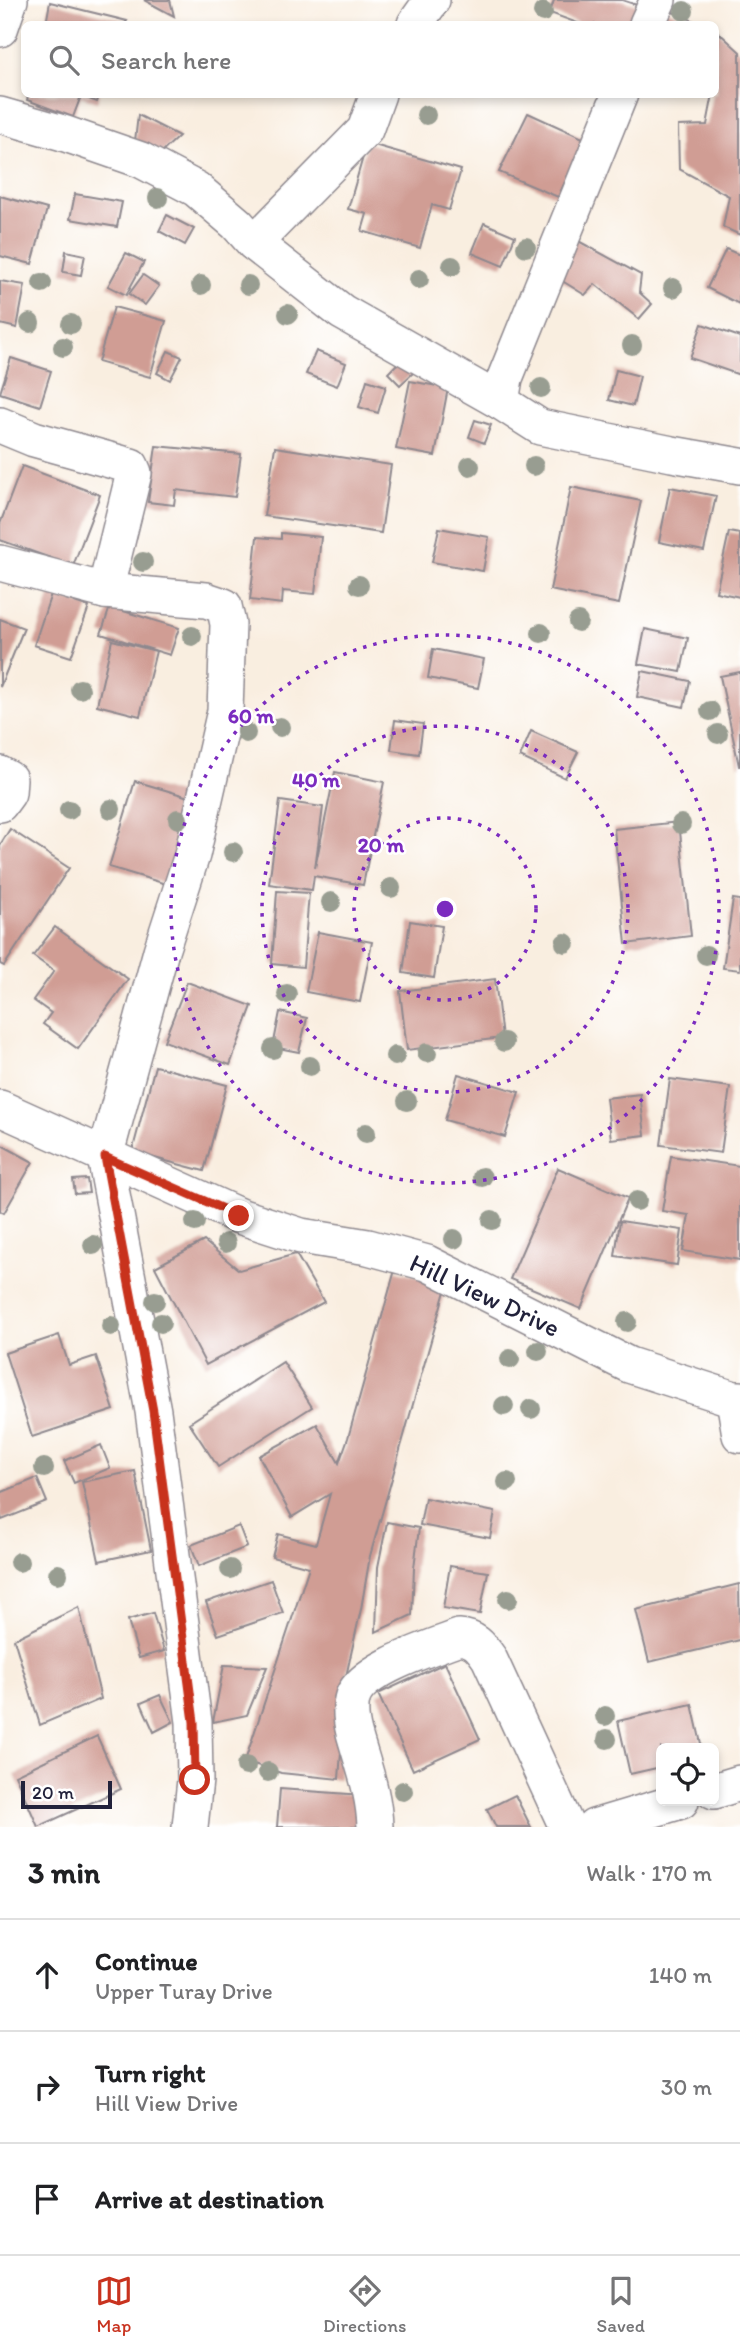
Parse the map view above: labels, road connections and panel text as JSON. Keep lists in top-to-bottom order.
{
  "streets": {
    "street": ["Hill View Drive"]
  },
  "scale_bar": "20 m",
  "page": {
    "search": "Search here",
    "scale": "20 m",
    "heading": ["3 min", "Walk · 170 m"],
    "list": [
      ["Continue", "Upper Turay Drive", "140 m"],
      ["Turn right", "Hill View Drive", "30 m"],
      "Arrive at destination"
    ],
    "nav": ["Map", "Directions", "Saved"]
  },
  "rings": ["60 m", "40 m", "20 m"]
}
